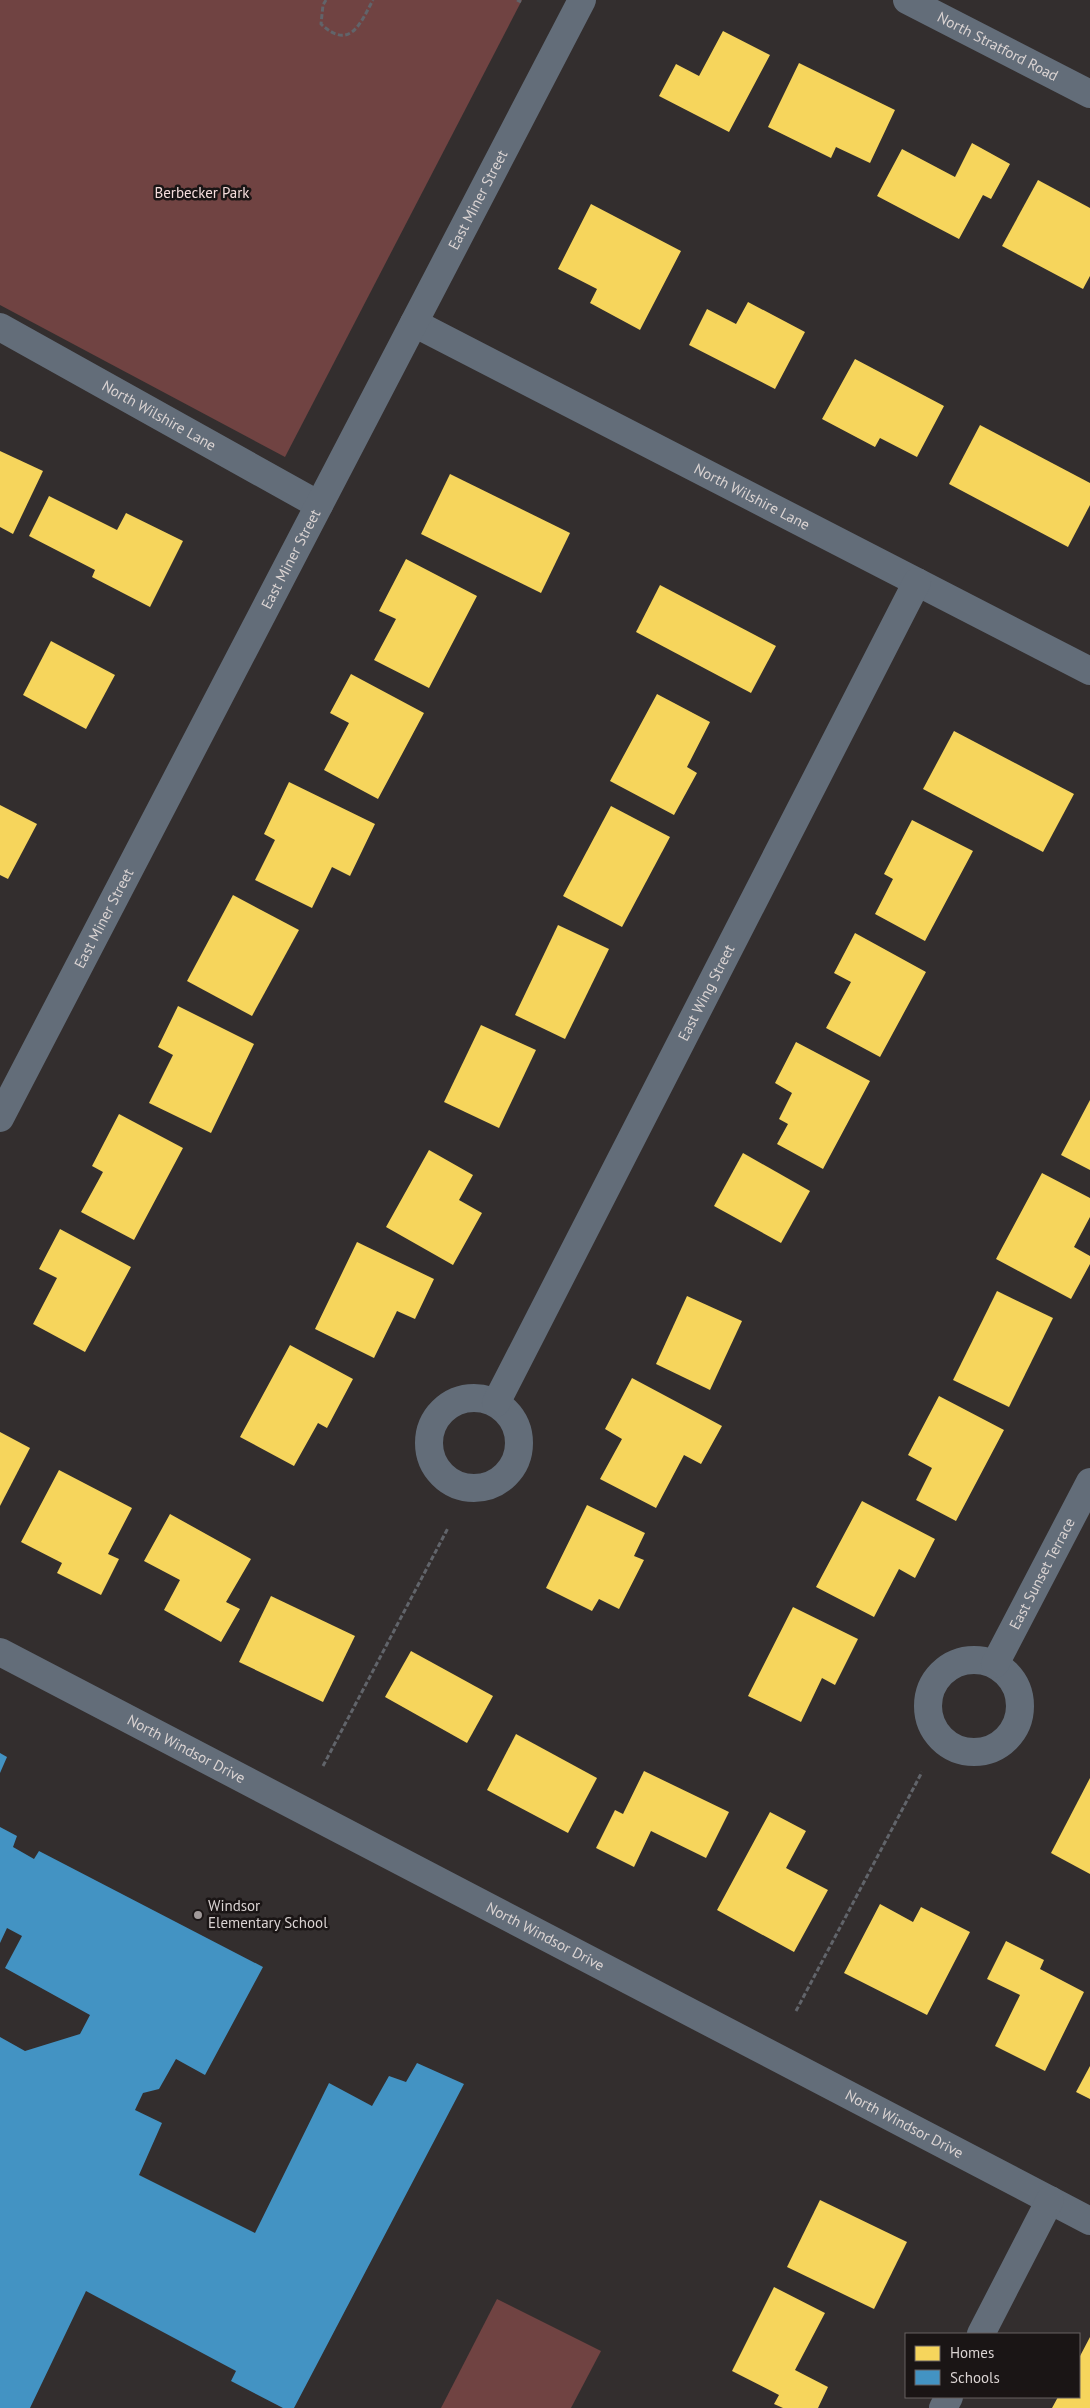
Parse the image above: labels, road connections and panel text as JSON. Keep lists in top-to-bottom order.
{
  "streets": {
    "street": [
      "North Stratford Road",
      "East Miner Street",
      "North Wilshire Lane",
      "East Wing Street",
      "East Sunset Terrace",
      "North Windsor Drive"
    ]
  },
  "crossings": [
    ["East Miner Street", "North Wilshire Lane"],
    ["North Wilshire Lane", "East Wing Street"]
  ],
  "parks": ["Berbecker Park"],
  "places": ["Windsor Elementary School"],
  "legend": ["Homes", "Schools"]
}
